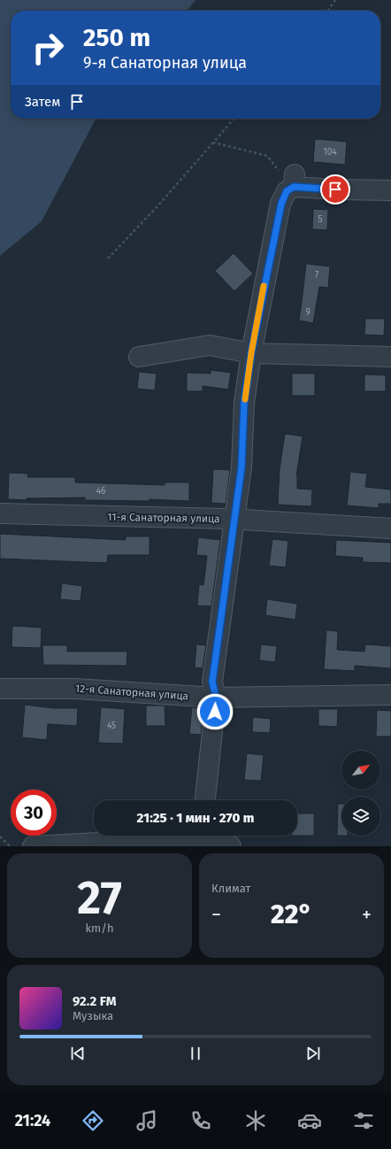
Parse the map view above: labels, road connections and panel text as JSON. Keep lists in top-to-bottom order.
{
  "streets": {
    "street": ["11-я Санаторная улица", "12-я Санаторная улица"]
  },
  "house_numbers": [
    "104",
    "5",
    "7",
    "9",
    "46",
    "45"
  ],
  "north": "top right",
  "page": {
    "turn": ["250 m", "9-я Санаторная улица"],
    "then": "Затем",
    "limit": "30",
    "trip": "21:25 · 1 мин · 270 m",
    "tile": [
      ["27", "km/h"],
      "Климат"
    ],
    "heat": ["−", "22°", "+"],
    "song": ["92.2 FM", "Музыка"],
    "tabs": "21:24"
  }
}
